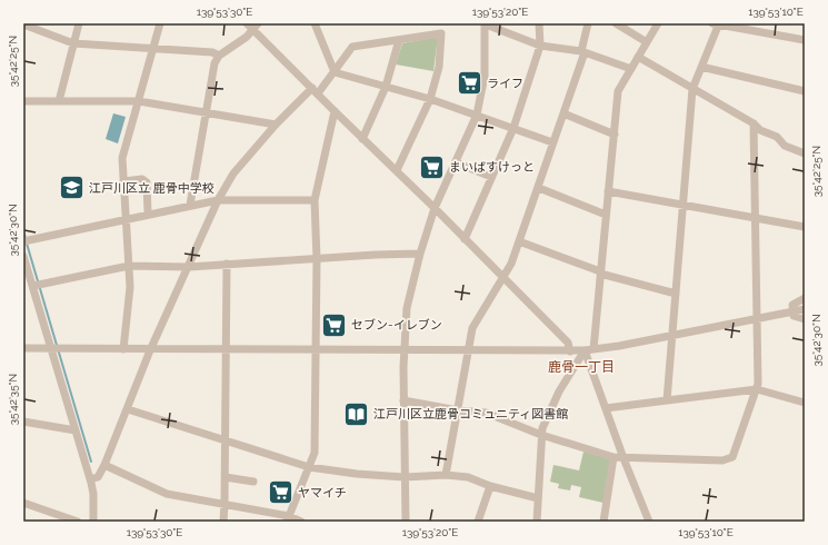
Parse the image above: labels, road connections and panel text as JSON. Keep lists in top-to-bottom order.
{
  "districts": ["鹿骨一丁目"],
  "places": {
    "supermarket": [
      "ライフ",
      "まいばすけっと",
      "セブン-イレブン",
      "ヤマイチ"
    ],
    "school or university": ["江戸川区立 鹿骨中学校"],
    "library": ["江戸川区立鹿骨コミュニティ図書館"]
  },
  "coordinates": [
    "139°53'30\"E",
    "139°53'20\"E",
    "139°53'10\"E",
    "35°42'25\"N",
    "35°42'30\"N",
    "35°42'35\"N"
  ]
}
